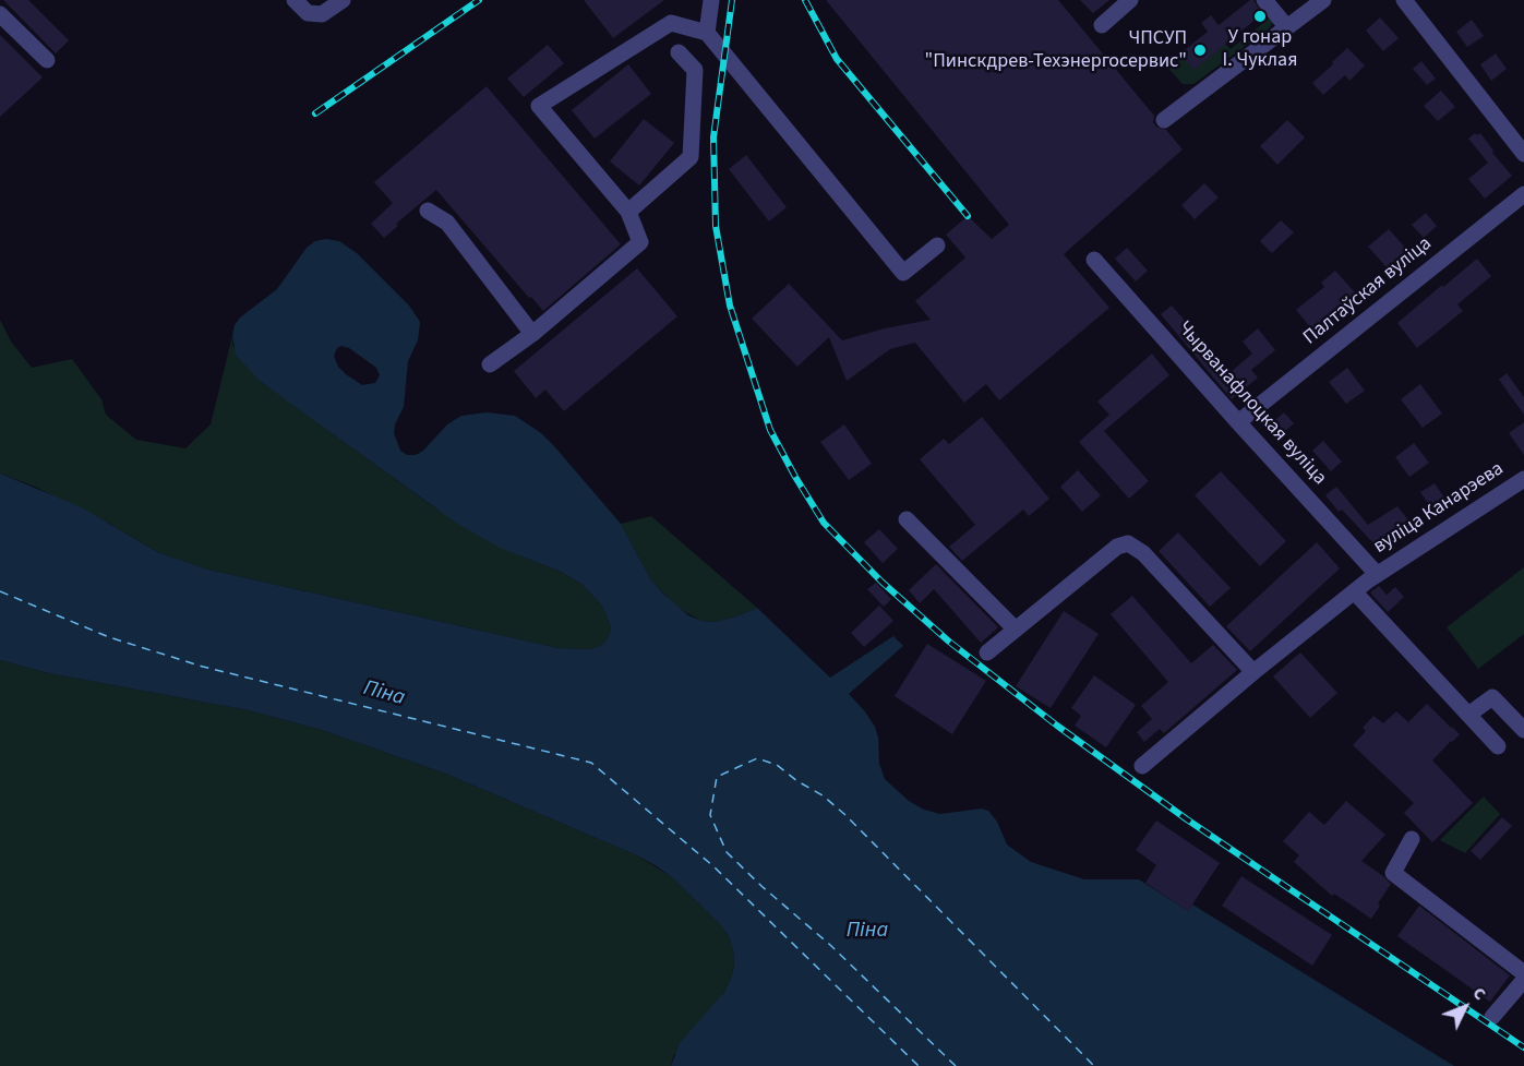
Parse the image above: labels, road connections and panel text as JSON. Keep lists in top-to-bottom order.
{
  "streets": {
    "street": ["Палтаўская вуліца", "Чырванафлоцкая вуліца", "вуліца Канарэева"]
  },
  "crossings": [
    ["Палтаўская вуліца", "Чырванафлоцкая вуліца"],
    ["Чырванафлоцкая вуліца", "вуліца Канарэева"]
  ],
  "water": ["Піна"],
  "places": ["У гонар І. Чуклая", "ЧПСУП \"Пинскдрев-Техэнергосервис\""],
  "north": "top right"
}
